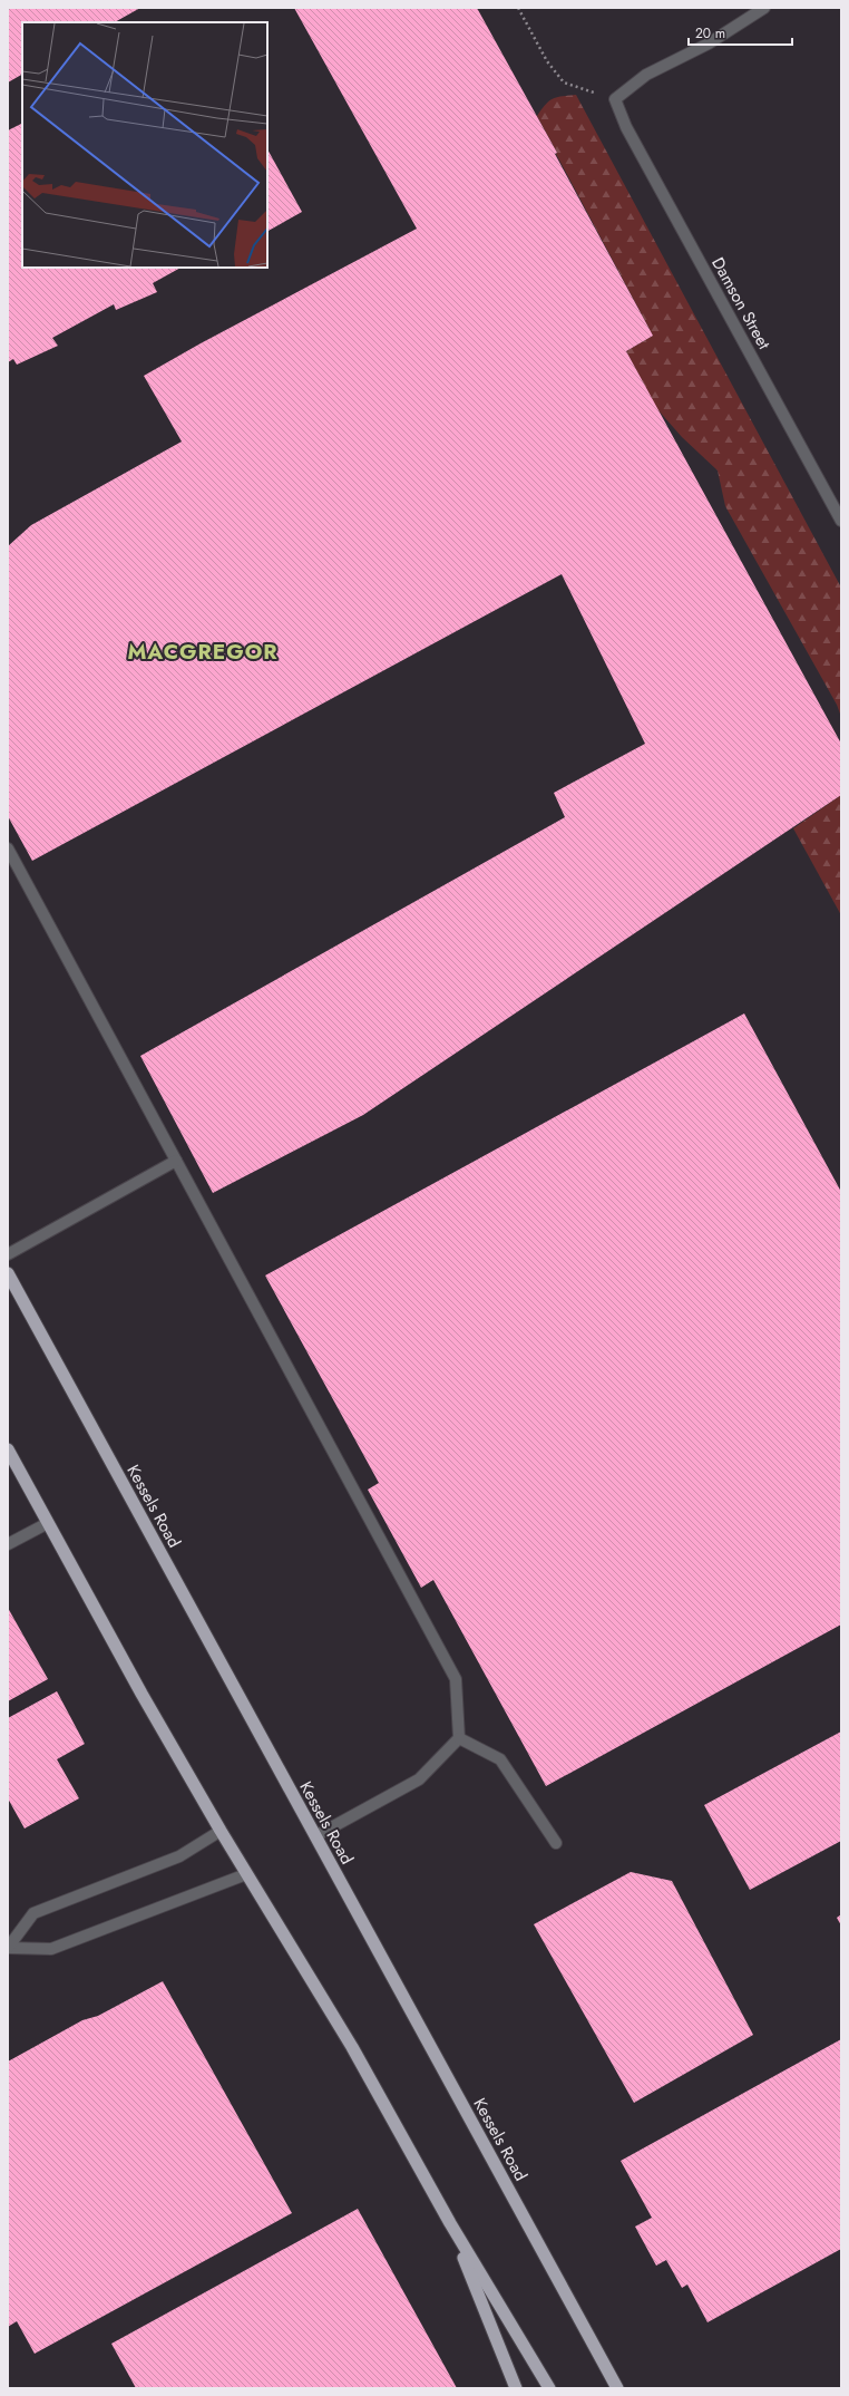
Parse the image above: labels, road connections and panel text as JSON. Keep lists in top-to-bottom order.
{
  "streets": {
    "highway": ["Kessels Road"],
    "street": ["Damson Street"]
  },
  "districts": ["MACGREGOR"],
  "scale_bar": "20 m"
}
